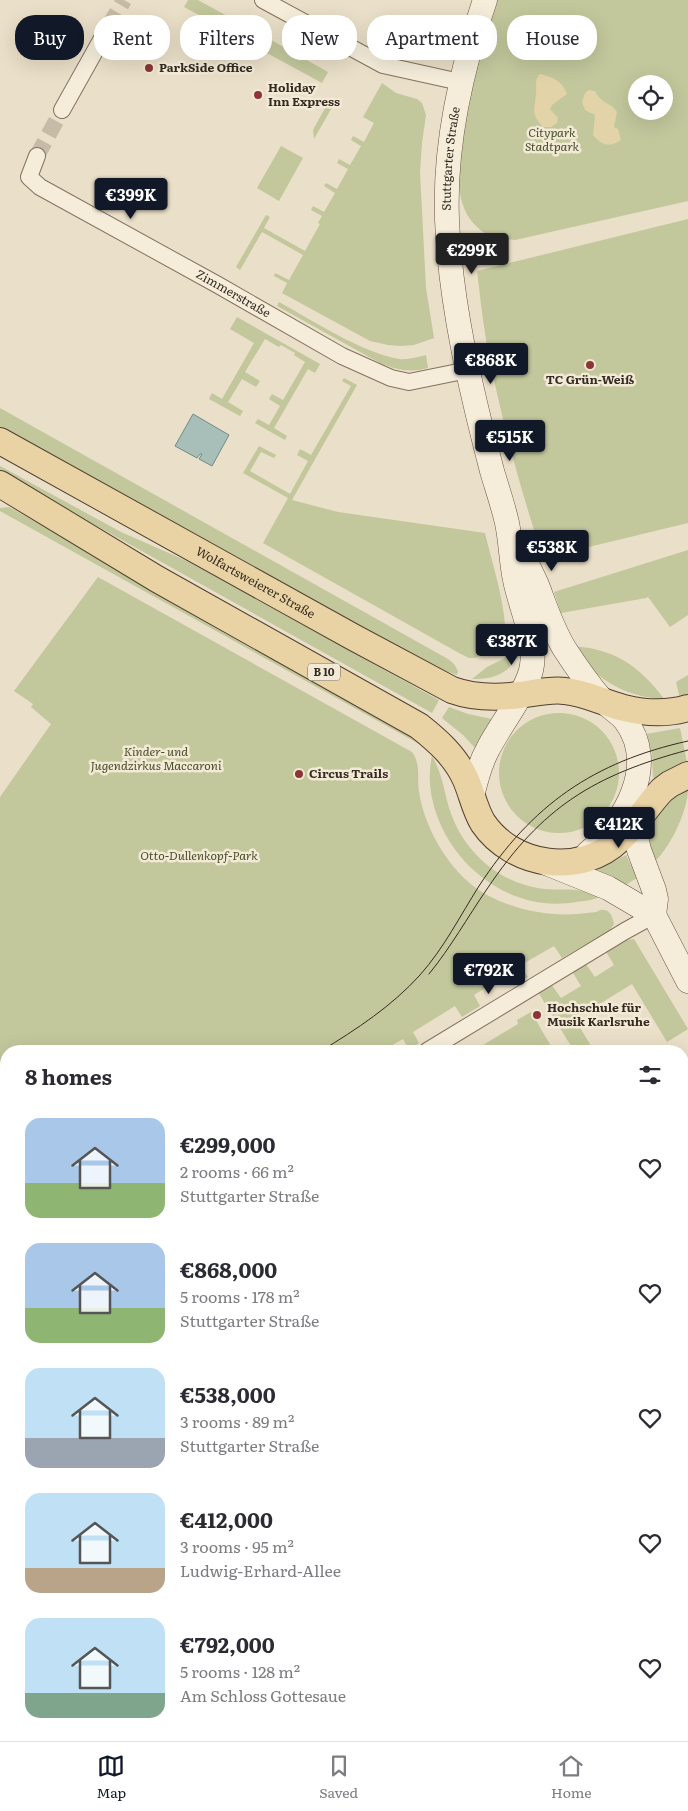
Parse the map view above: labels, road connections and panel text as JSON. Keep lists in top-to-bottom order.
{
  "streets": {
    "main road": ["Stuttgarter Straße", "Wolfartsweierer Straße", "B 10"],
    "street": ["Zimmerstraße"]
  },
  "crossings": [
    ["Stuttgarter Straße", "Zimmerstraße"],
    ["Stuttgarter Straße", "Wolfartsweierer Straße"],
    ["Stuttgarter Straße", "B 10"],
    ["Wolfartsweierer Straße", "B 10"]
  ],
  "parks": ["Citypark Stadtpark", "Kinder- und Jugendzirkus Maccaroni", "Otto-Dullenkopf-Park"],
  "places": [
    "ParkSide Office",
    "Holiday Inn Express",
    "TC Grün-Weiß",
    "Circus Trails",
    "Hochschule für Musik Karlsruhe"
  ],
  "page": {
    "chip": [
      "Buy",
      "Rent",
      "Filters",
      "New",
      "Apartment",
      "House"
    ],
    "price": [
      "€399K",
      "€299K",
      "€868K",
      "€515K",
      "€538K",
      "€387K",
      "€412K",
      "€792K"
    ],
    "heading": "8 homes",
    "list": [
      {
        "name": "€299,000",
        "note": "2 rooms · 66 m² · Stuttgarter Straße"
      },
      {
        "name": "€868,000",
        "note": "5 rooms · 178 m² · Stuttgarter Straße"
      },
      {
        "name": "€538,000",
        "note": "3 rooms · 89 m² · Stuttgarter Straße"
      },
      {
        "name": "€412,000",
        "note": "3 rooms · 95 m² · Ludwig-Erhard-Allee"
      },
      {
        "name": "€792,000",
        "note": "5 rooms · 128 m² · Am Schloss Gottesaue"
      }
    ],
    "tabs": ["Map", "Saved", "Home"]
  }
}
